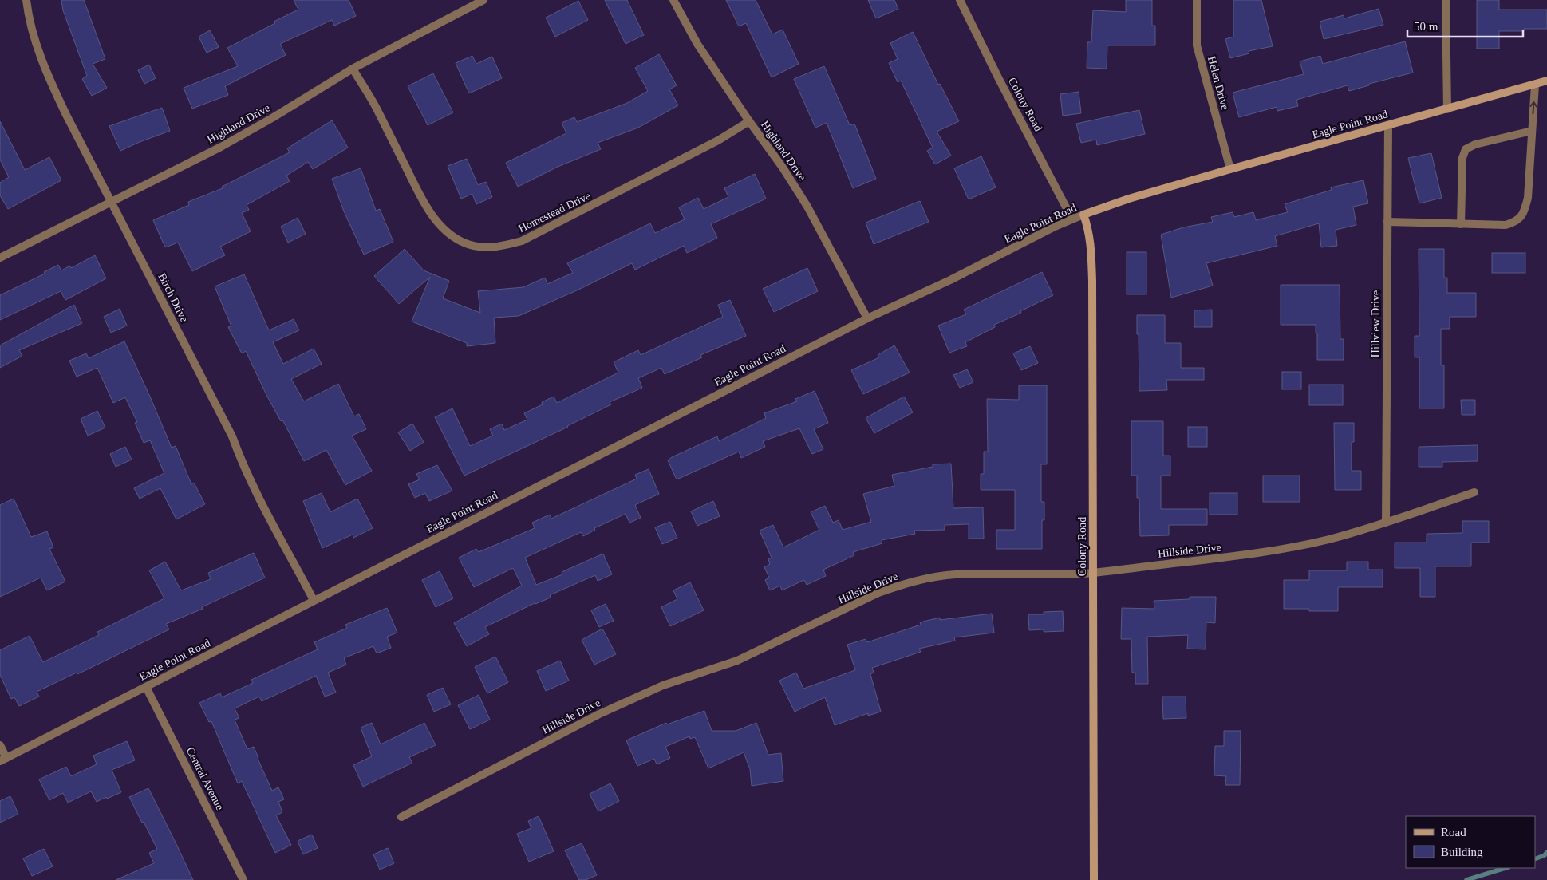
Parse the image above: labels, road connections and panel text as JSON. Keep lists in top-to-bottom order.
{
  "streets": {
    "street": [
      "Helen Drive",
      "Colony Road",
      "Highland Drive",
      "Eagle Point Road",
      "Homestead Drive",
      "Birch Drive",
      "Hillview Drive",
      "Hillside Drive",
      "Central Avenue"
    ]
  },
  "crossings": [
    ["Helen Drive", "Eagle Point Road"],
    ["Colony Road", "Eagle Point Road"],
    ["Colony Road", "Hillside Drive"],
    ["Highland Drive", "Eagle Point Road"],
    ["Highland Drive", "Homestead Drive"],
    ["Highland Drive", "Birch Drive"],
    ["Eagle Point Road", "Birch Drive"],
    ["Eagle Point Road", "Hillview Drive"],
    ["Eagle Point Road", "Central Avenue"],
    ["Hillview Drive", "Hillside Drive"]
  ],
  "legend": ["Road", "Building"],
  "scale_bar": "50 m"
}
